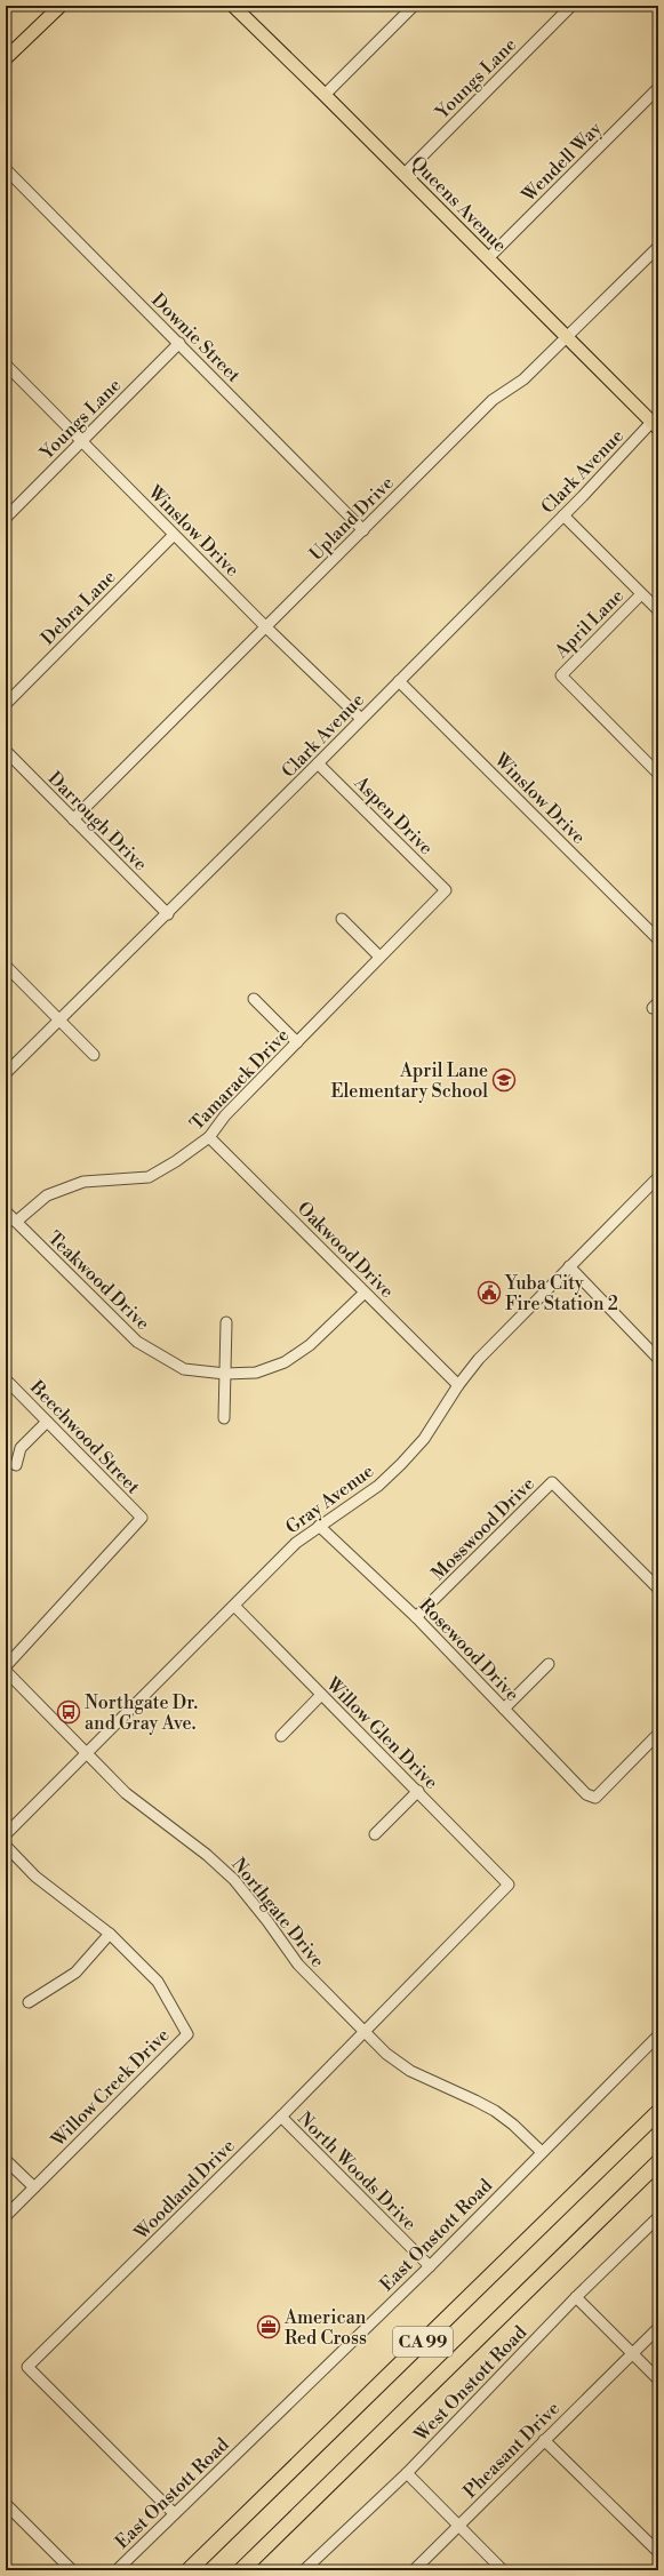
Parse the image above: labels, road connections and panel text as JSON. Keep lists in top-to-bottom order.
{
  "streets": {
    "highway": ["CA 99"],
    "main road": ["Queens Avenue"],
    "street": [
      "Youngs Lane",
      "Wendell Way",
      "Downie Street",
      "Clark Avenue",
      "Upland Drive",
      "Winslow Drive",
      "Debra Lane",
      "April Lane",
      "Aspen Drive",
      "Darrough Drive",
      "Tamarack Drive",
      "Oakwood Drive",
      "Teakwood Drive",
      "Beechwood Street",
      "Gray Avenue",
      "Mosswood Drive",
      "Rosewood Drive",
      "Willow Glen Drive",
      "Northgate Drive",
      "Willow Creek Drive",
      "North Woods Drive",
      "Woodland Drive",
      "East Onstott Road",
      "West Onstott Road",
      "Pheasant Drive"
    ]
  },
  "crossings": [
    ["Youngs Lane", "Queens Avenue"],
    ["Youngs Lane", "Downie Street"],
    ["Youngs Lane", "Winslow Drive"],
    ["Wendell Way", "Queens Avenue"],
    ["Queens Avenue", "Clark Avenue"],
    ["Queens Avenue", "Upland Drive"],
    ["Downie Street", "Upland Drive"],
    ["Clark Avenue", "Winslow Drive"],
    ["Clark Avenue", "Aspen Drive"],
    ["Clark Avenue", "Darrough Drive"],
    ["Upland Drive", "Winslow Drive"],
    ["Upland Drive", "Darrough Drive"],
    ["Winslow Drive", "Debra Lane"],
    ["Aspen Drive", "Tamarack Drive"],
    ["Tamarack Drive", "Oakwood Drive"],
    ["Tamarack Drive", "Teakwood Drive"],
    ["Oakwood Drive", "Teakwood Drive"],
    ["Oakwood Drive", "Gray Avenue"],
    ["Gray Avenue", "Rosewood Drive"],
    ["Gray Avenue", "Willow Glen Drive"],
    ["Gray Avenue", "Northgate Drive"],
    ["Mosswood Drive", "Rosewood Drive"],
    ["Willow Glen Drive", "Woodland Drive"],
    ["Northgate Drive", "Woodland Drive"],
    ["Northgate Drive", "East Onstott Road"],
    ["North Woods Drive", "Woodland Drive"],
    ["North Woods Drive", "East Onstott Road"],
    ["Woodland Drive", "East Onstott Road"]
  ],
  "places": {
    "school or university": ["April Lane Elementary School"],
    "public building": ["Yuba City Fire Station 2"],
    "bus stop": ["Northgate Dr. and Gray Ave."],
    "office": ["American Red Cross"]
  }
}
